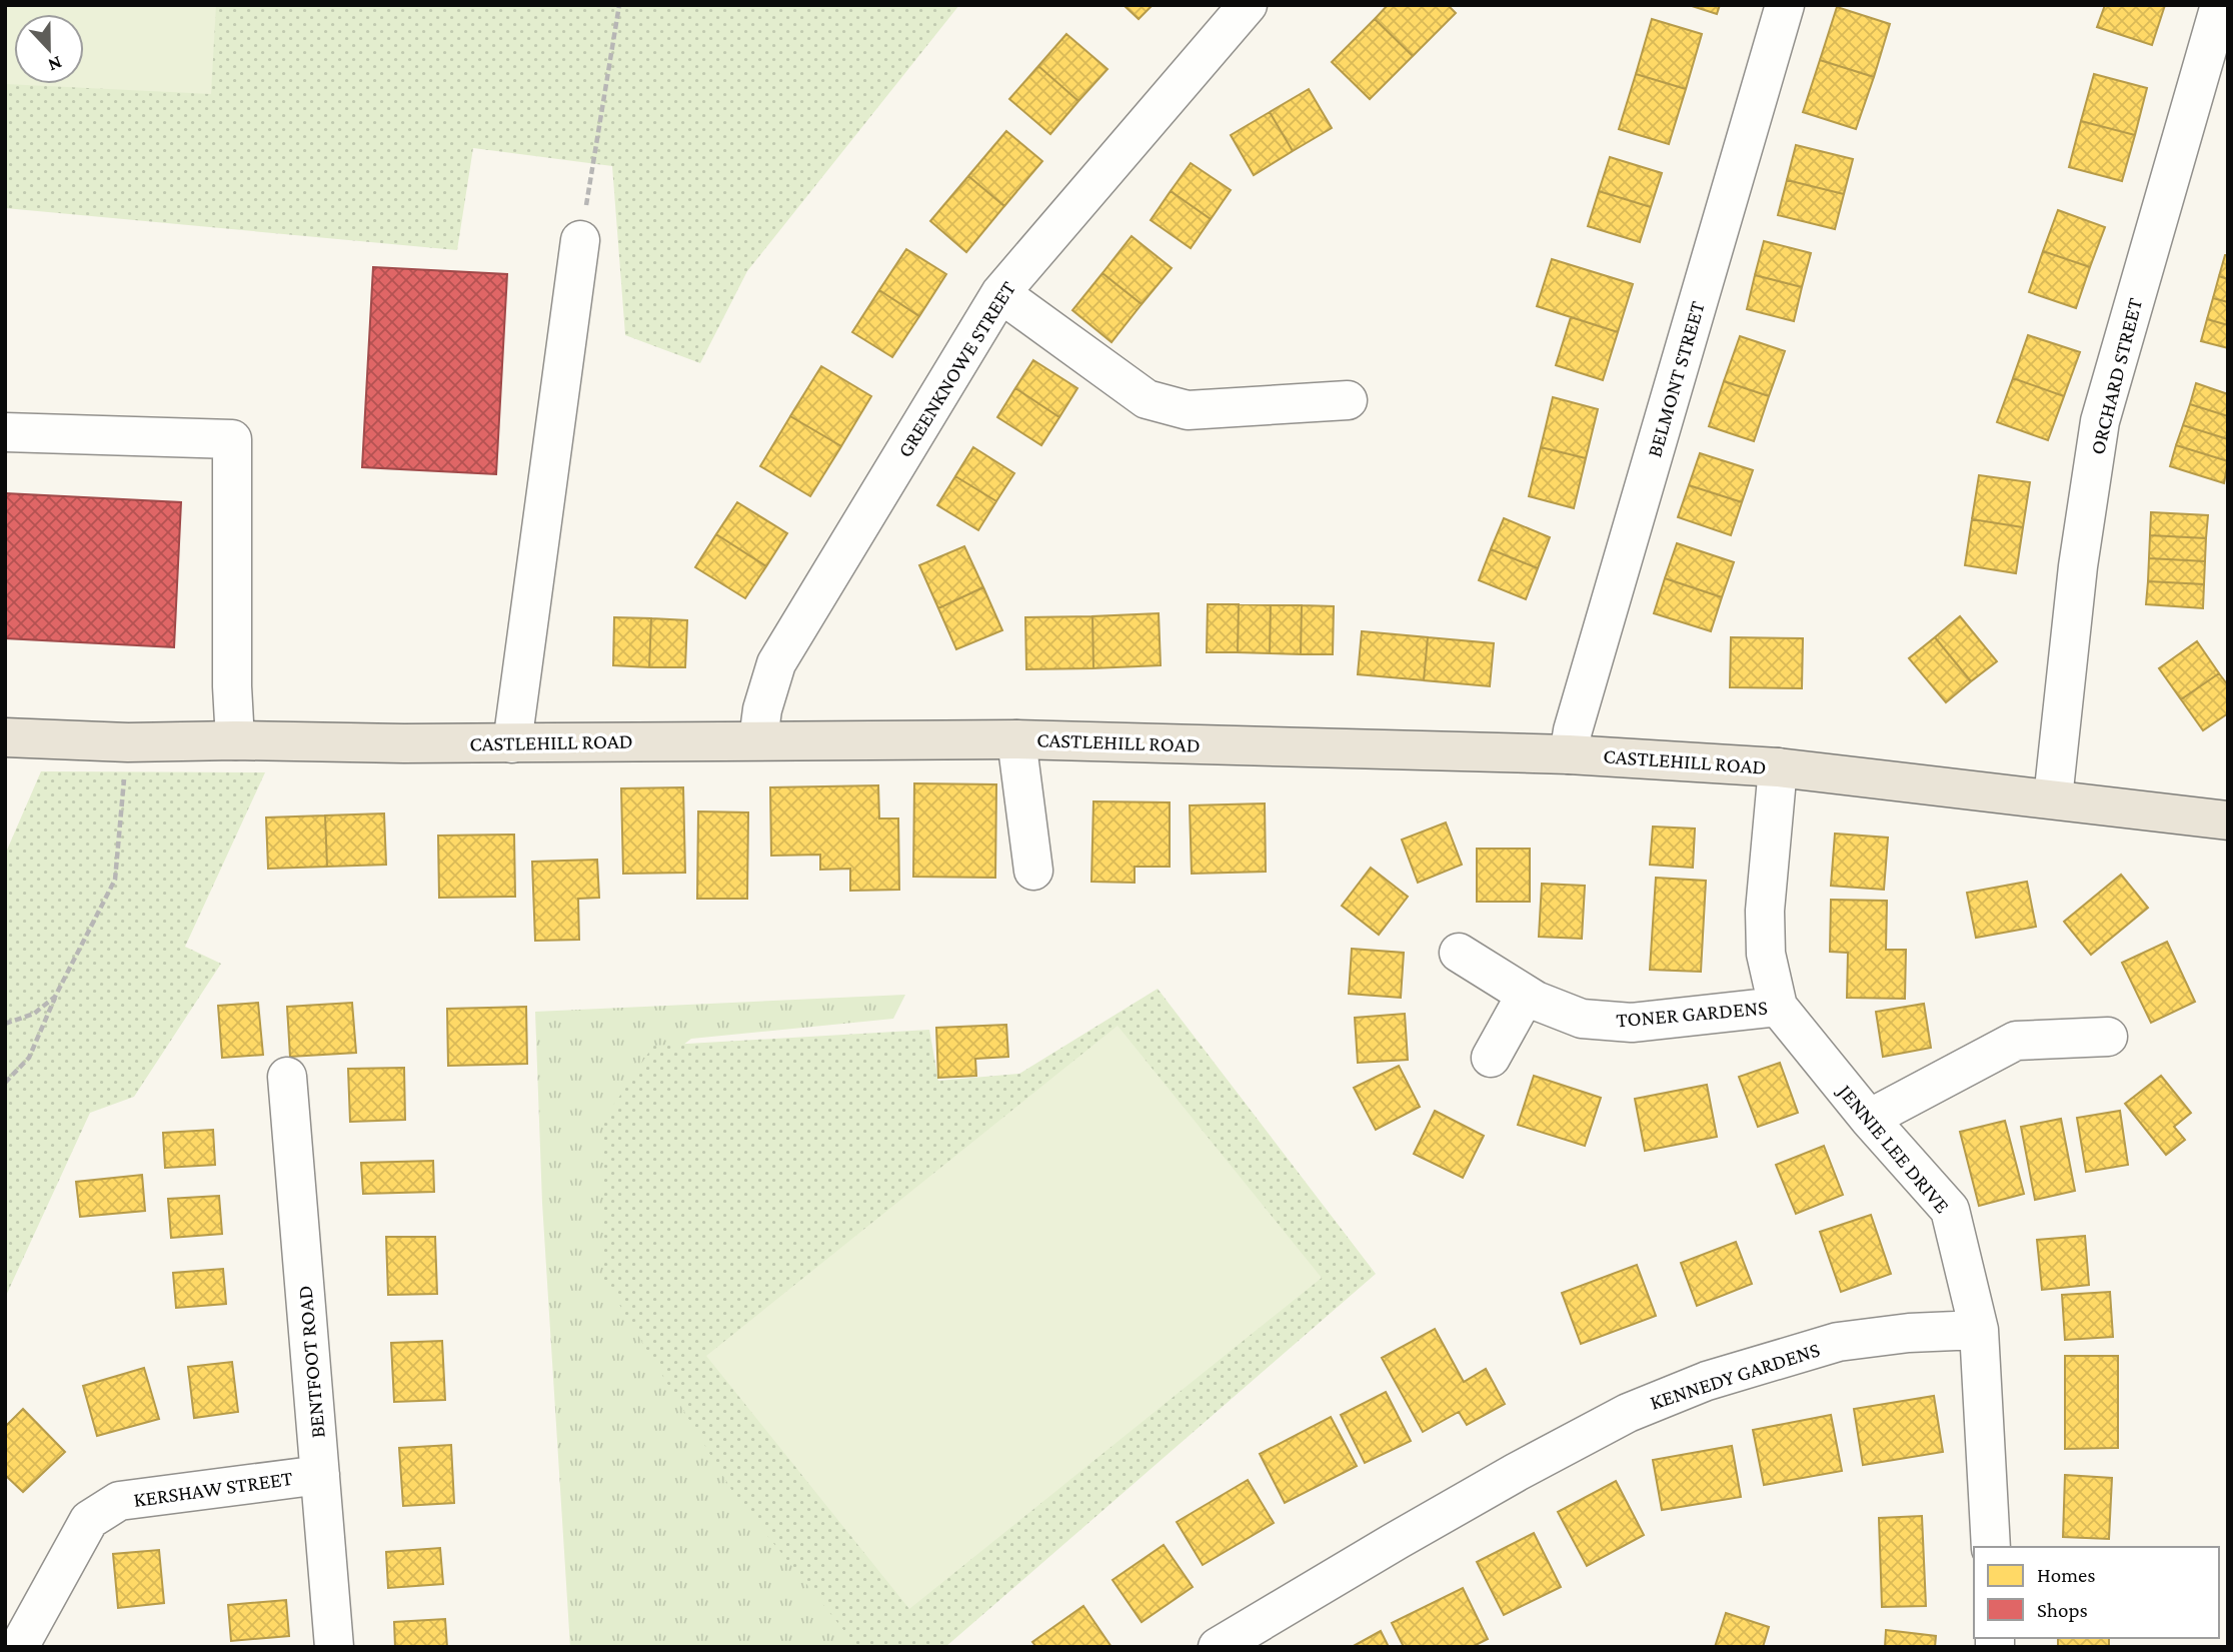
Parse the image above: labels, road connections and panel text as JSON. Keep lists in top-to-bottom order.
{
  "streets": {
    "main road": ["CASTLEHILL ROAD"],
    "street": [
      "GREENKNOWE STREET",
      "ORCHARD STREET",
      "BELMONT STREET",
      "TONER GARDENS",
      "JENNIE LEE DRIVE",
      "BENTFOOT ROAD",
      "KENNEDY GARDENS",
      "KERSHAW STREET"
    ]
  },
  "crossings": [
    ["GREENKNOWE STREET", "CASTLEHILL ROAD"],
    ["ORCHARD STREET", "CASTLEHILL ROAD"],
    ["BELMONT STREET", "CASTLEHILL ROAD"],
    ["CASTLEHILL ROAD", "JENNIE LEE DRIVE"],
    ["TONER GARDENS", "JENNIE LEE DRIVE"],
    ["JENNIE LEE DRIVE", "KENNEDY GARDENS"],
    ["BENTFOOT ROAD", "KERSHAW STREET"]
  ],
  "legend": ["Homes", "Shops"],
  "north": "bottom"
}
